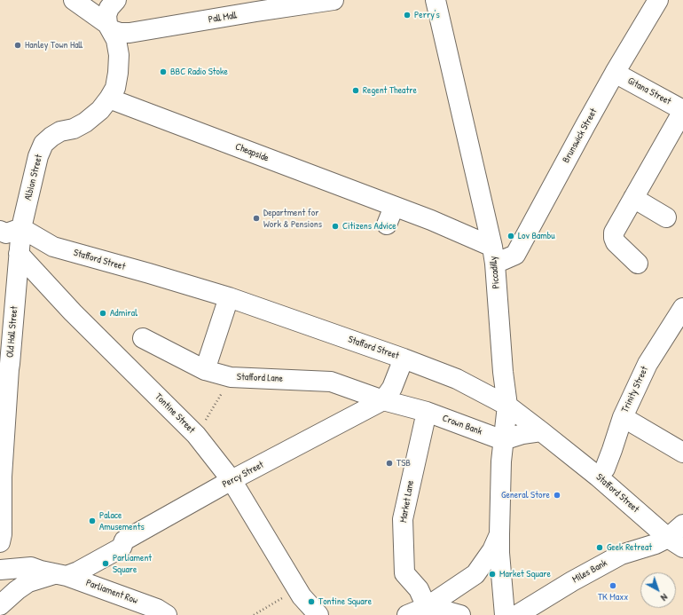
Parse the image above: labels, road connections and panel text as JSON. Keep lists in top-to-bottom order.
{
  "streets": {
    "street": [
      "Pall Mall",
      "Gitana Street",
      "Brunswick Street",
      "Cheapside",
      "Albion Street",
      "Stafford Street",
      "Piccadilly",
      "Old Hall Street",
      "Stafford Lane",
      "Trinity Street",
      "Tontine Street",
      "Crown Bank",
      "Percy Street",
      "Market Lane",
      "Miles Bank",
      "Parliament Row"
    ]
  },
  "crossings": [
    ["Pall Mall", "Albion Street"],
    ["Gitana Street", "Brunswick Street"],
    ["Brunswick Street", "Cheapside"],
    ["Brunswick Street", "Piccadilly"],
    ["Cheapside", "Albion Street"],
    ["Cheapside", "Piccadilly"],
    ["Albion Street", "Stafford Street"],
    ["Albion Street", "Old Hall Street"],
    ["Stafford Street", "Piccadilly"],
    ["Stafford Street", "Old Hall Street"],
    ["Stafford Street", "Trinity Street"],
    ["Stafford Street", "Percy Street"],
    ["Stafford Street", "Miles Bank"],
    ["Piccadilly", "Crown Bank"],
    ["Old Hall Street", "Tontine Street"],
    ["Stafford Lane", "Crown Bank"],
    ["Stafford Lane", "Percy Street"],
    ["Tontine Street", "Percy Street"],
    ["Crown Bank", "Percy Street"],
    ["Crown Bank", "Market Lane"],
    ["Percy Street", "Parliament Row"]
  ],
  "places": [
    "Perry's",
    "Hanley Town Hall",
    "BBC Radio Stoke",
    "Regent Theatre",
    "Department for Work & Pensions",
    "Citizens Advice",
    "Lov Bambu",
    "Admiral",
    "TSB",
    "General Store",
    "Palace Amusements",
    "Geek Retreat",
    "Parliament Square",
    "Market Square",
    "TK Maxx",
    "Tontine Square"
  ],
  "north": "bottom right"
}
